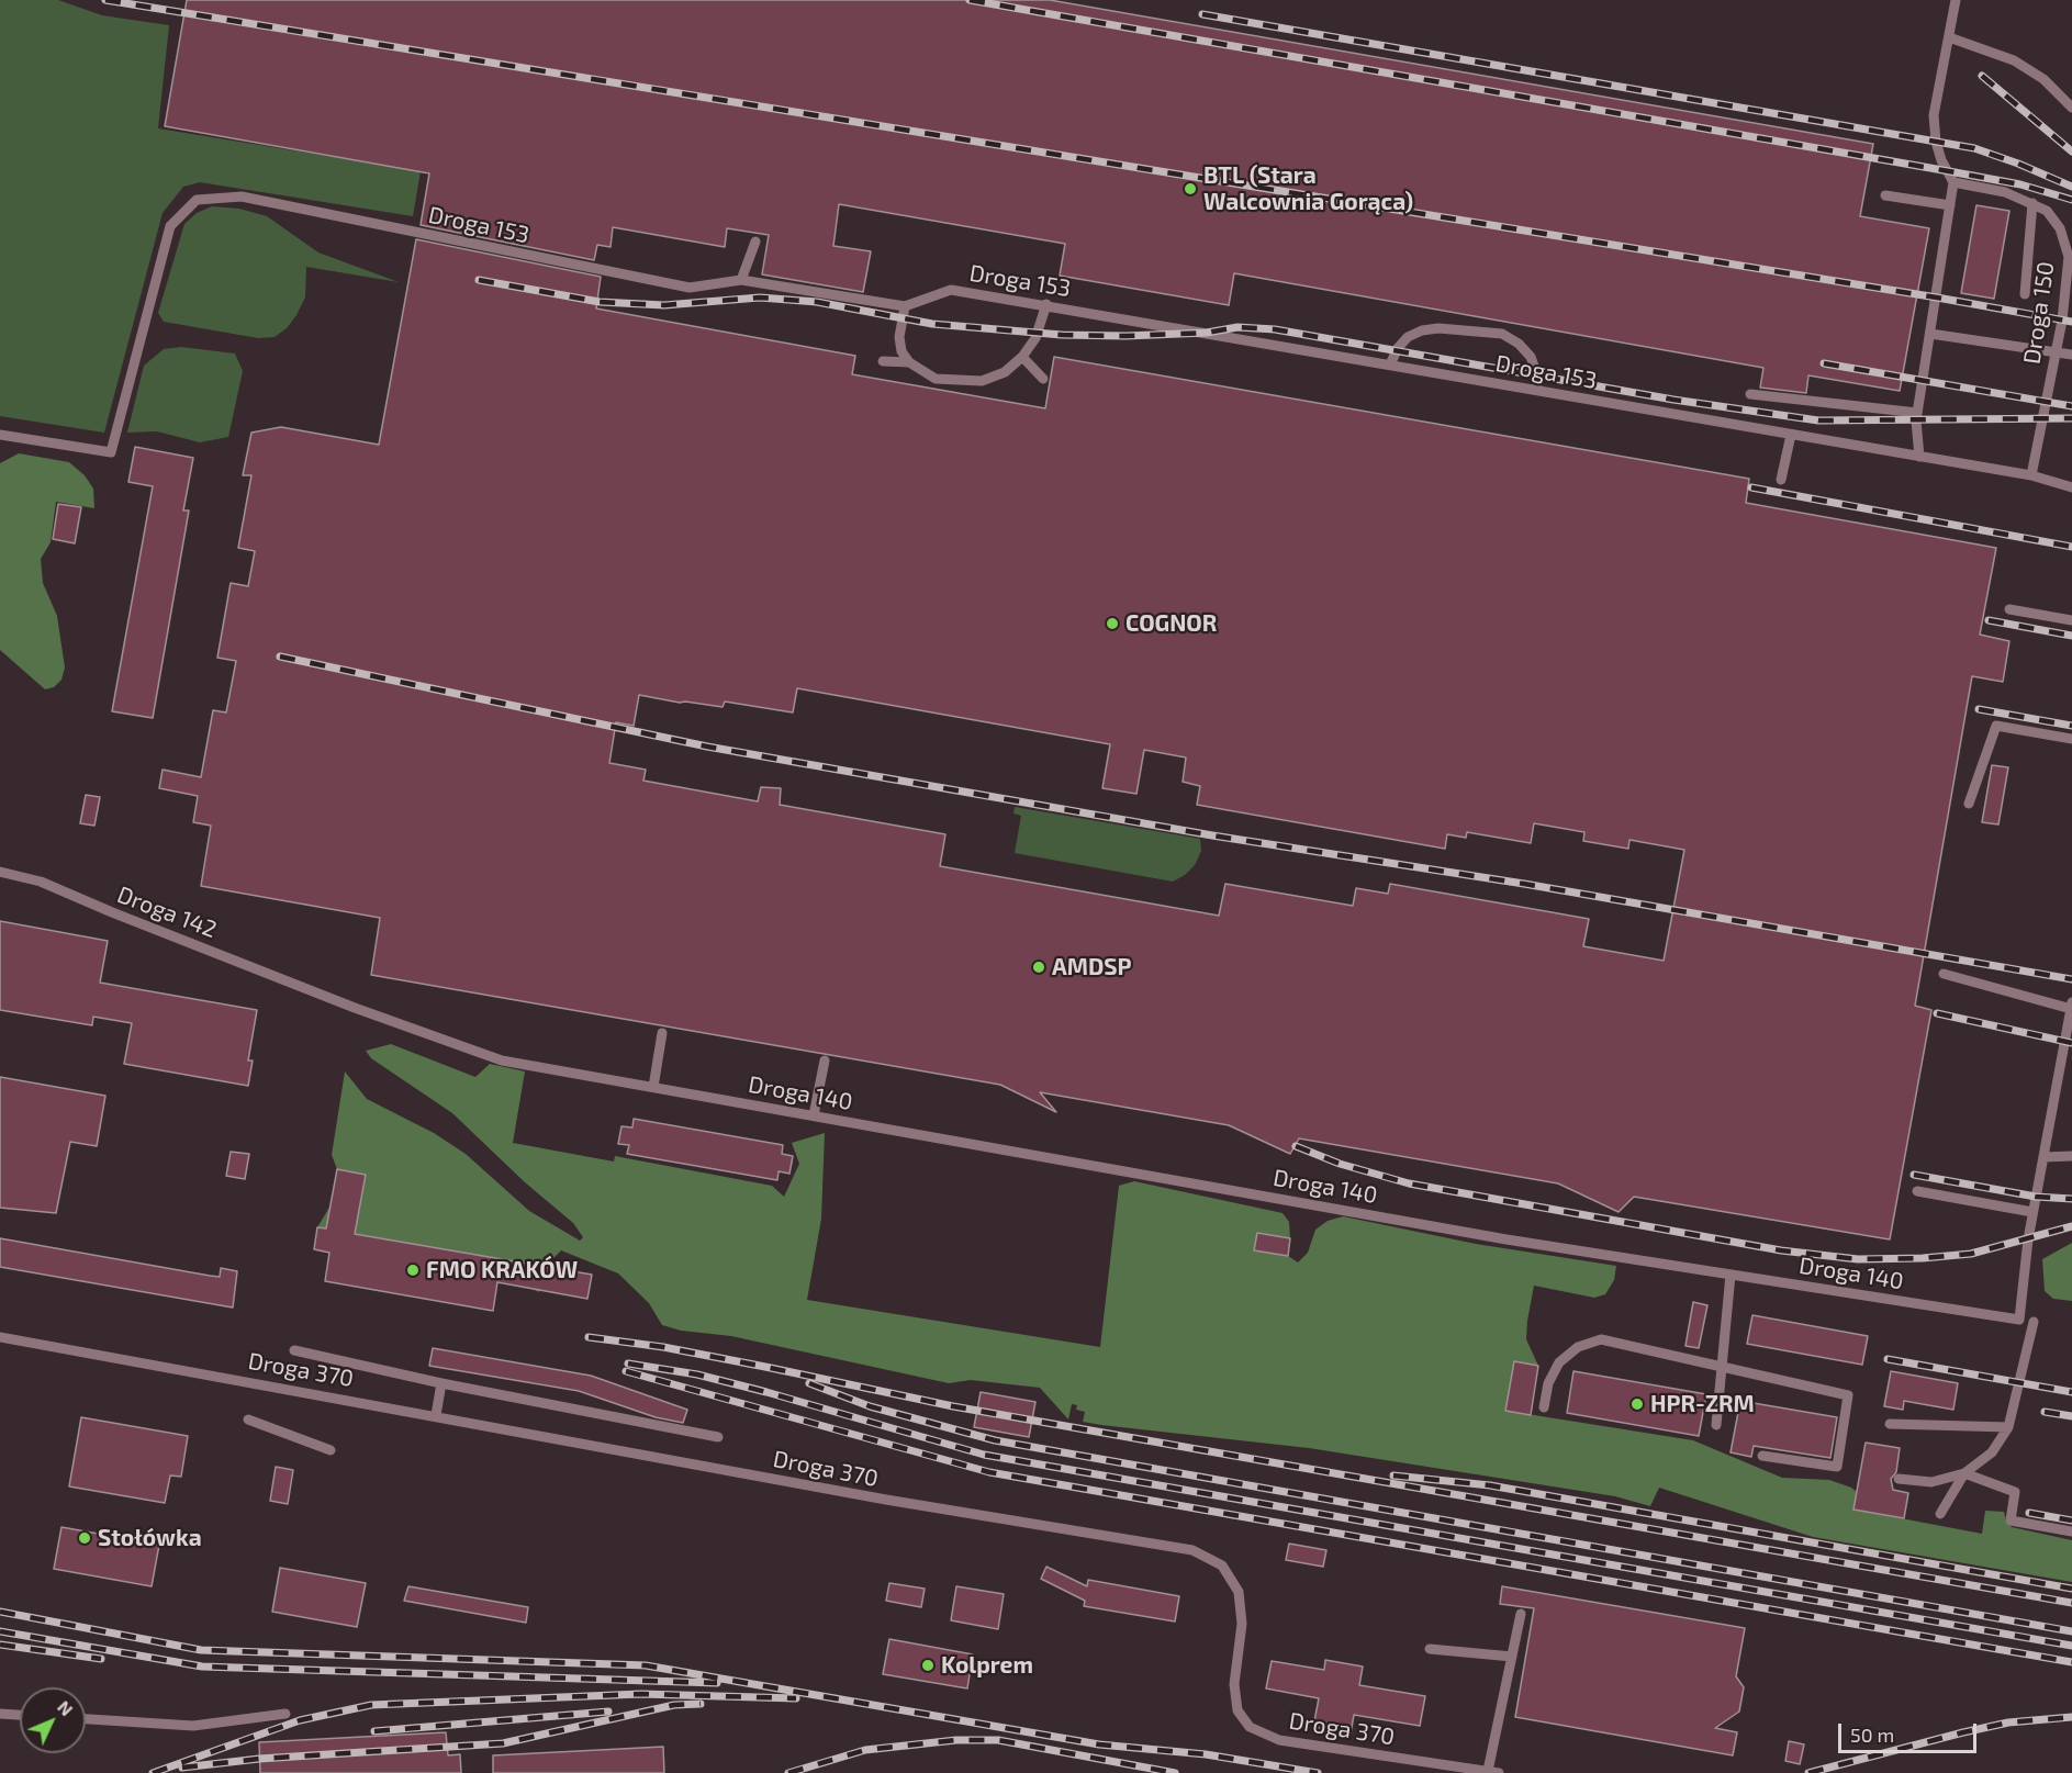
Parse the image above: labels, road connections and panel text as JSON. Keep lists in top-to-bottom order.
{
  "streets": {
    "lane": [
      "Droga 153",
      "Droga 150",
      "Droga 142",
      "Droga 140",
      "Droga 370"
    ]
  },
  "crossings": [
    ["Droga 153", "Droga 150"],
    ["Droga 142", "Droga 140"]
  ],
  "places": [
    "BTL (Stara Walcownia Gorąca)",
    "COGNOR",
    "AMDSP",
    "FMO KRAKÓW",
    "HPR-ZRM",
    "Stołówka",
    "Kolprem"
  ],
  "scale_bar": "50 m",
  "north": "top right"
}
